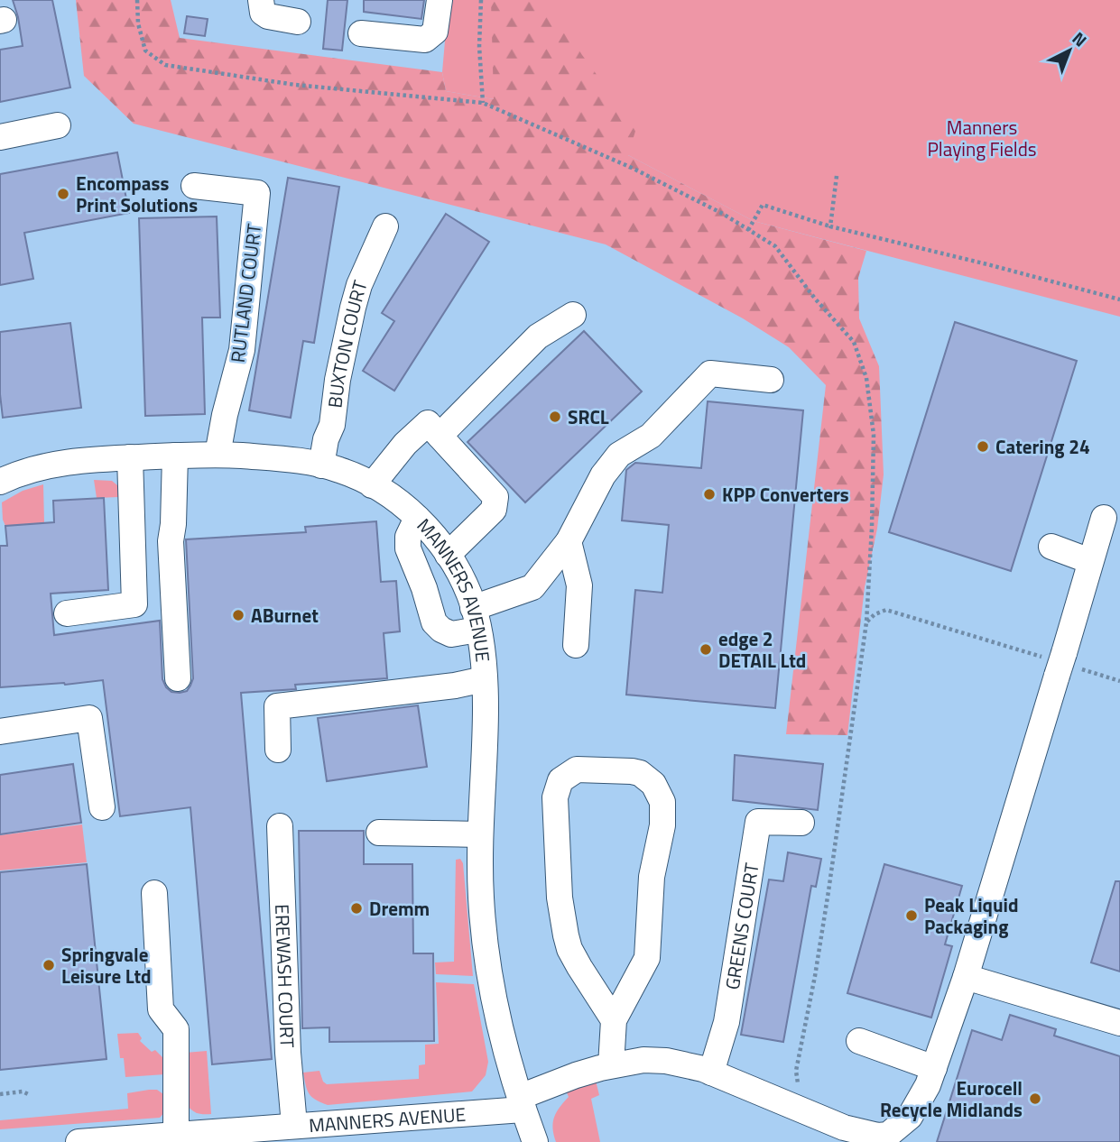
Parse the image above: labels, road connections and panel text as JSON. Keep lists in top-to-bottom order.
{
  "streets": {
    "street": [
      "RUTLAND COURT",
      "BUXTON COURT",
      "MANNERS AVENUE",
      "GREENS COURT",
      "EREWASH COURT"
    ]
  },
  "crossings": [
    ["RUTLAND COURT", "MANNERS AVENUE"],
    ["BUXTON COURT", "MANNERS AVENUE"],
    ["MANNERS AVENUE", "GREENS COURT"],
    ["MANNERS AVENUE", "EREWASH COURT"]
  ],
  "parks": ["Manners Playing Fields"],
  "places": [
    "Encompass Print Solutions",
    "SRCL",
    "Catering 24",
    "KPP Converters",
    "ABurnet",
    "edge 2 DETAIL Ltd",
    "Dremm",
    "Peak Liquid Packaging",
    "Springvale Leisure Ltd",
    "Eurocell Recycle Midlands"
  ],
  "north": "top right"
}
